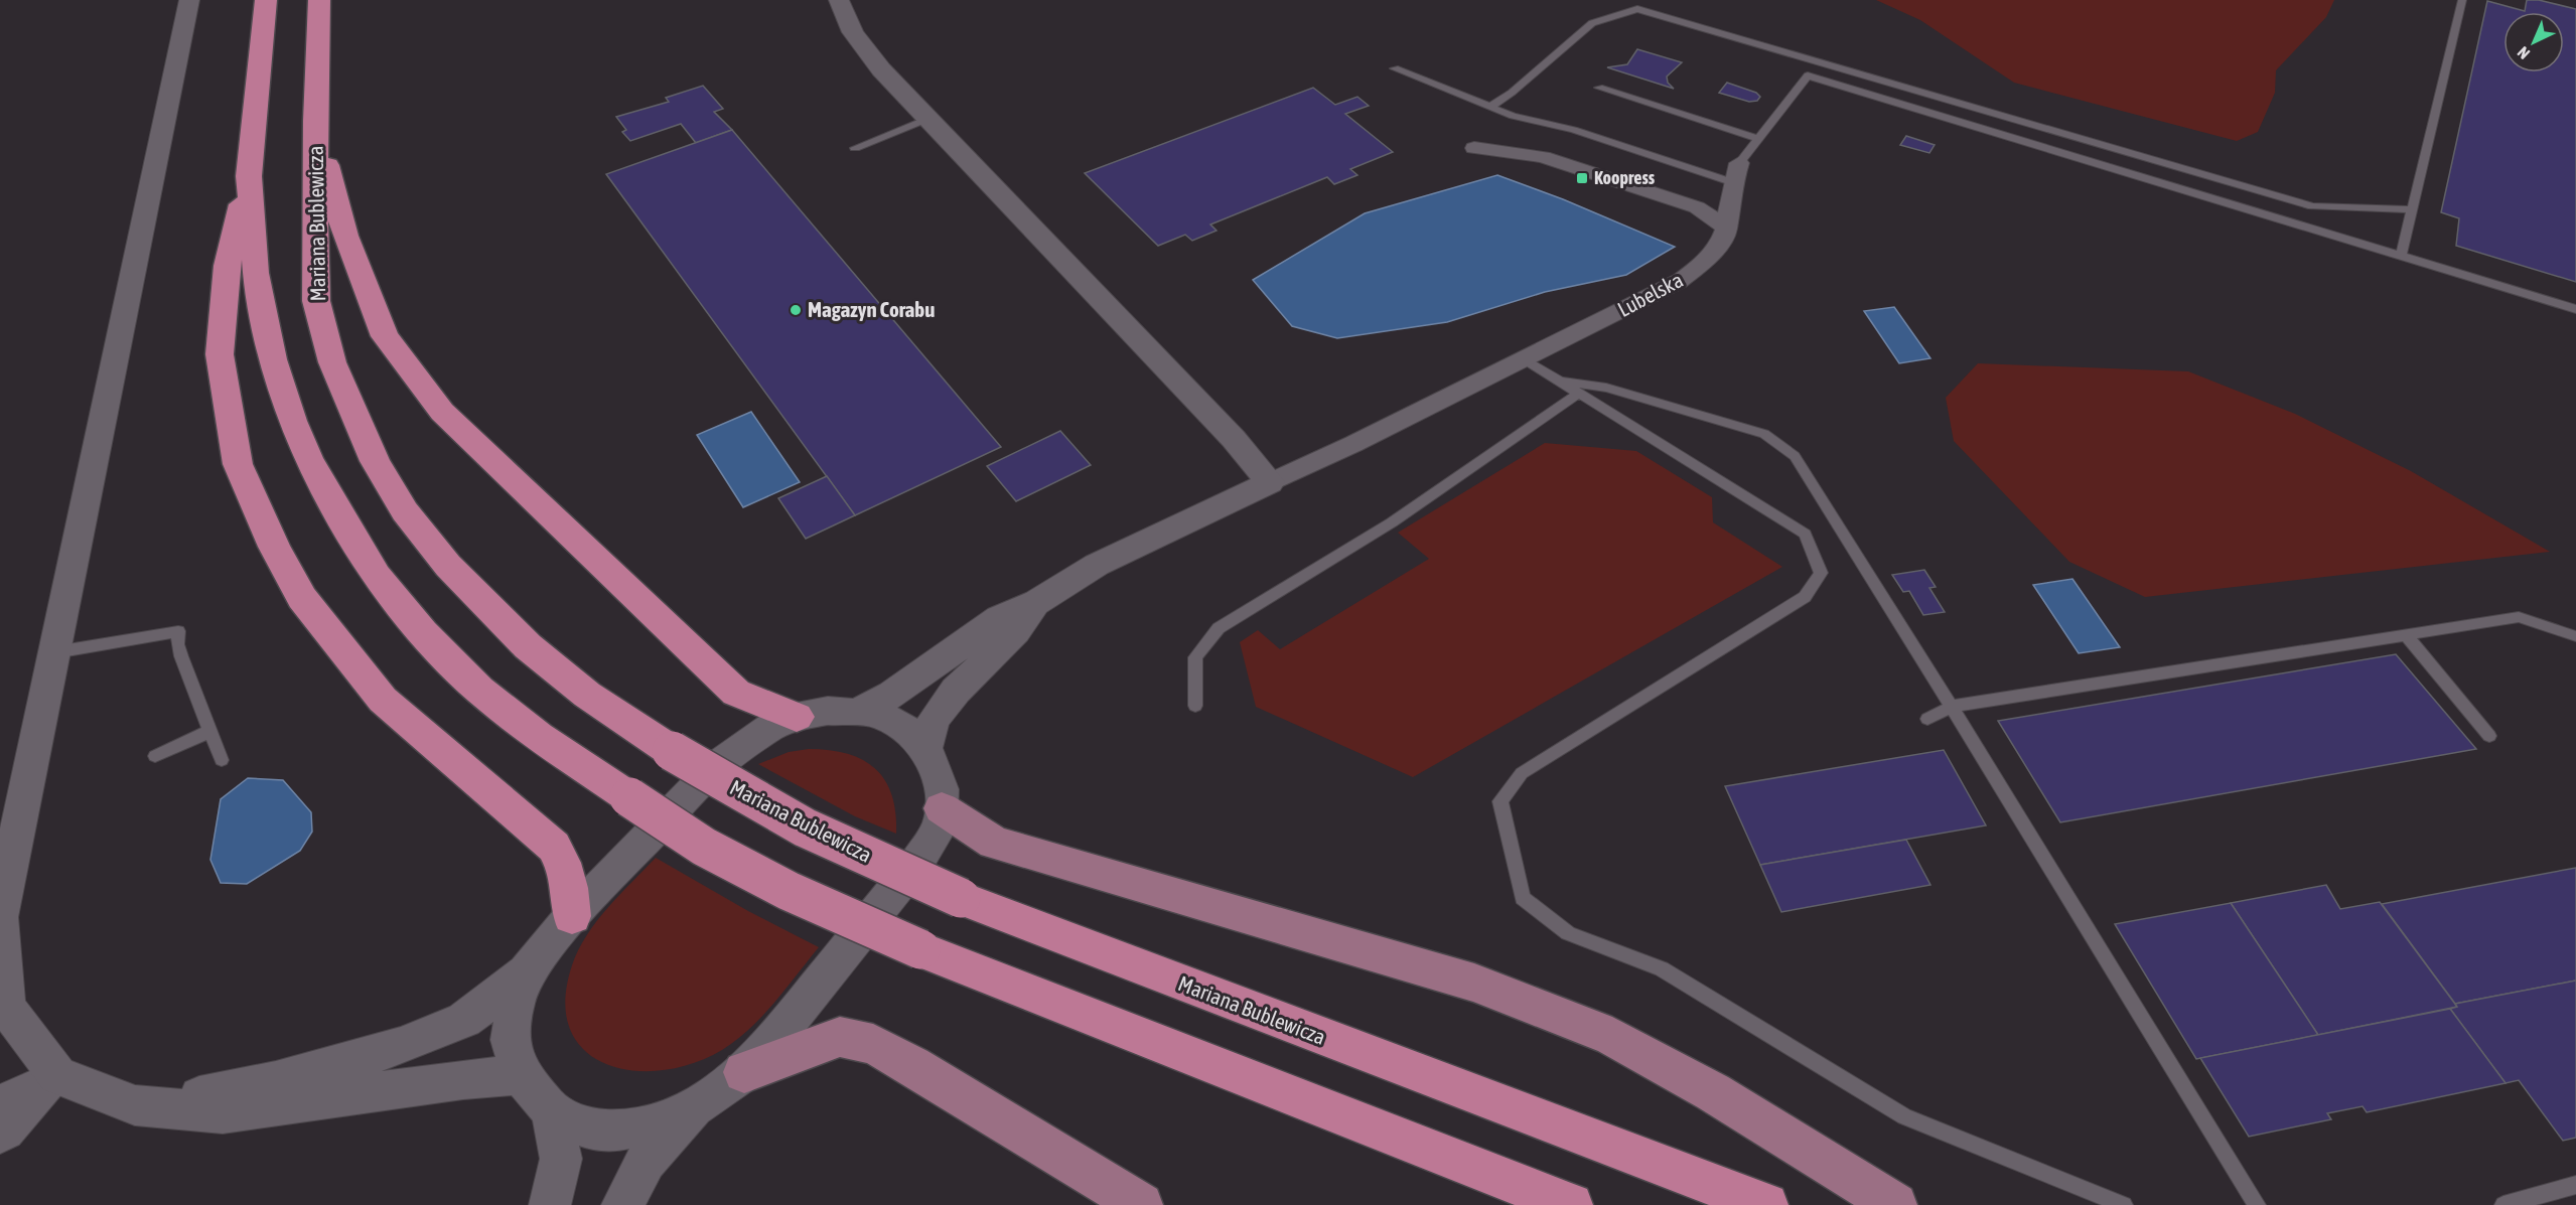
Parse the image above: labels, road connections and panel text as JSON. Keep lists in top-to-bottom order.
{
  "streets": {
    "highway": ["Mariana Bublewicza"],
    "street": ["Lubelska"]
  },
  "places": {
    "transit": ["Koopress"],
    "other": ["Magazyn Corabu"]
  },
  "north": "bottom left"
}
